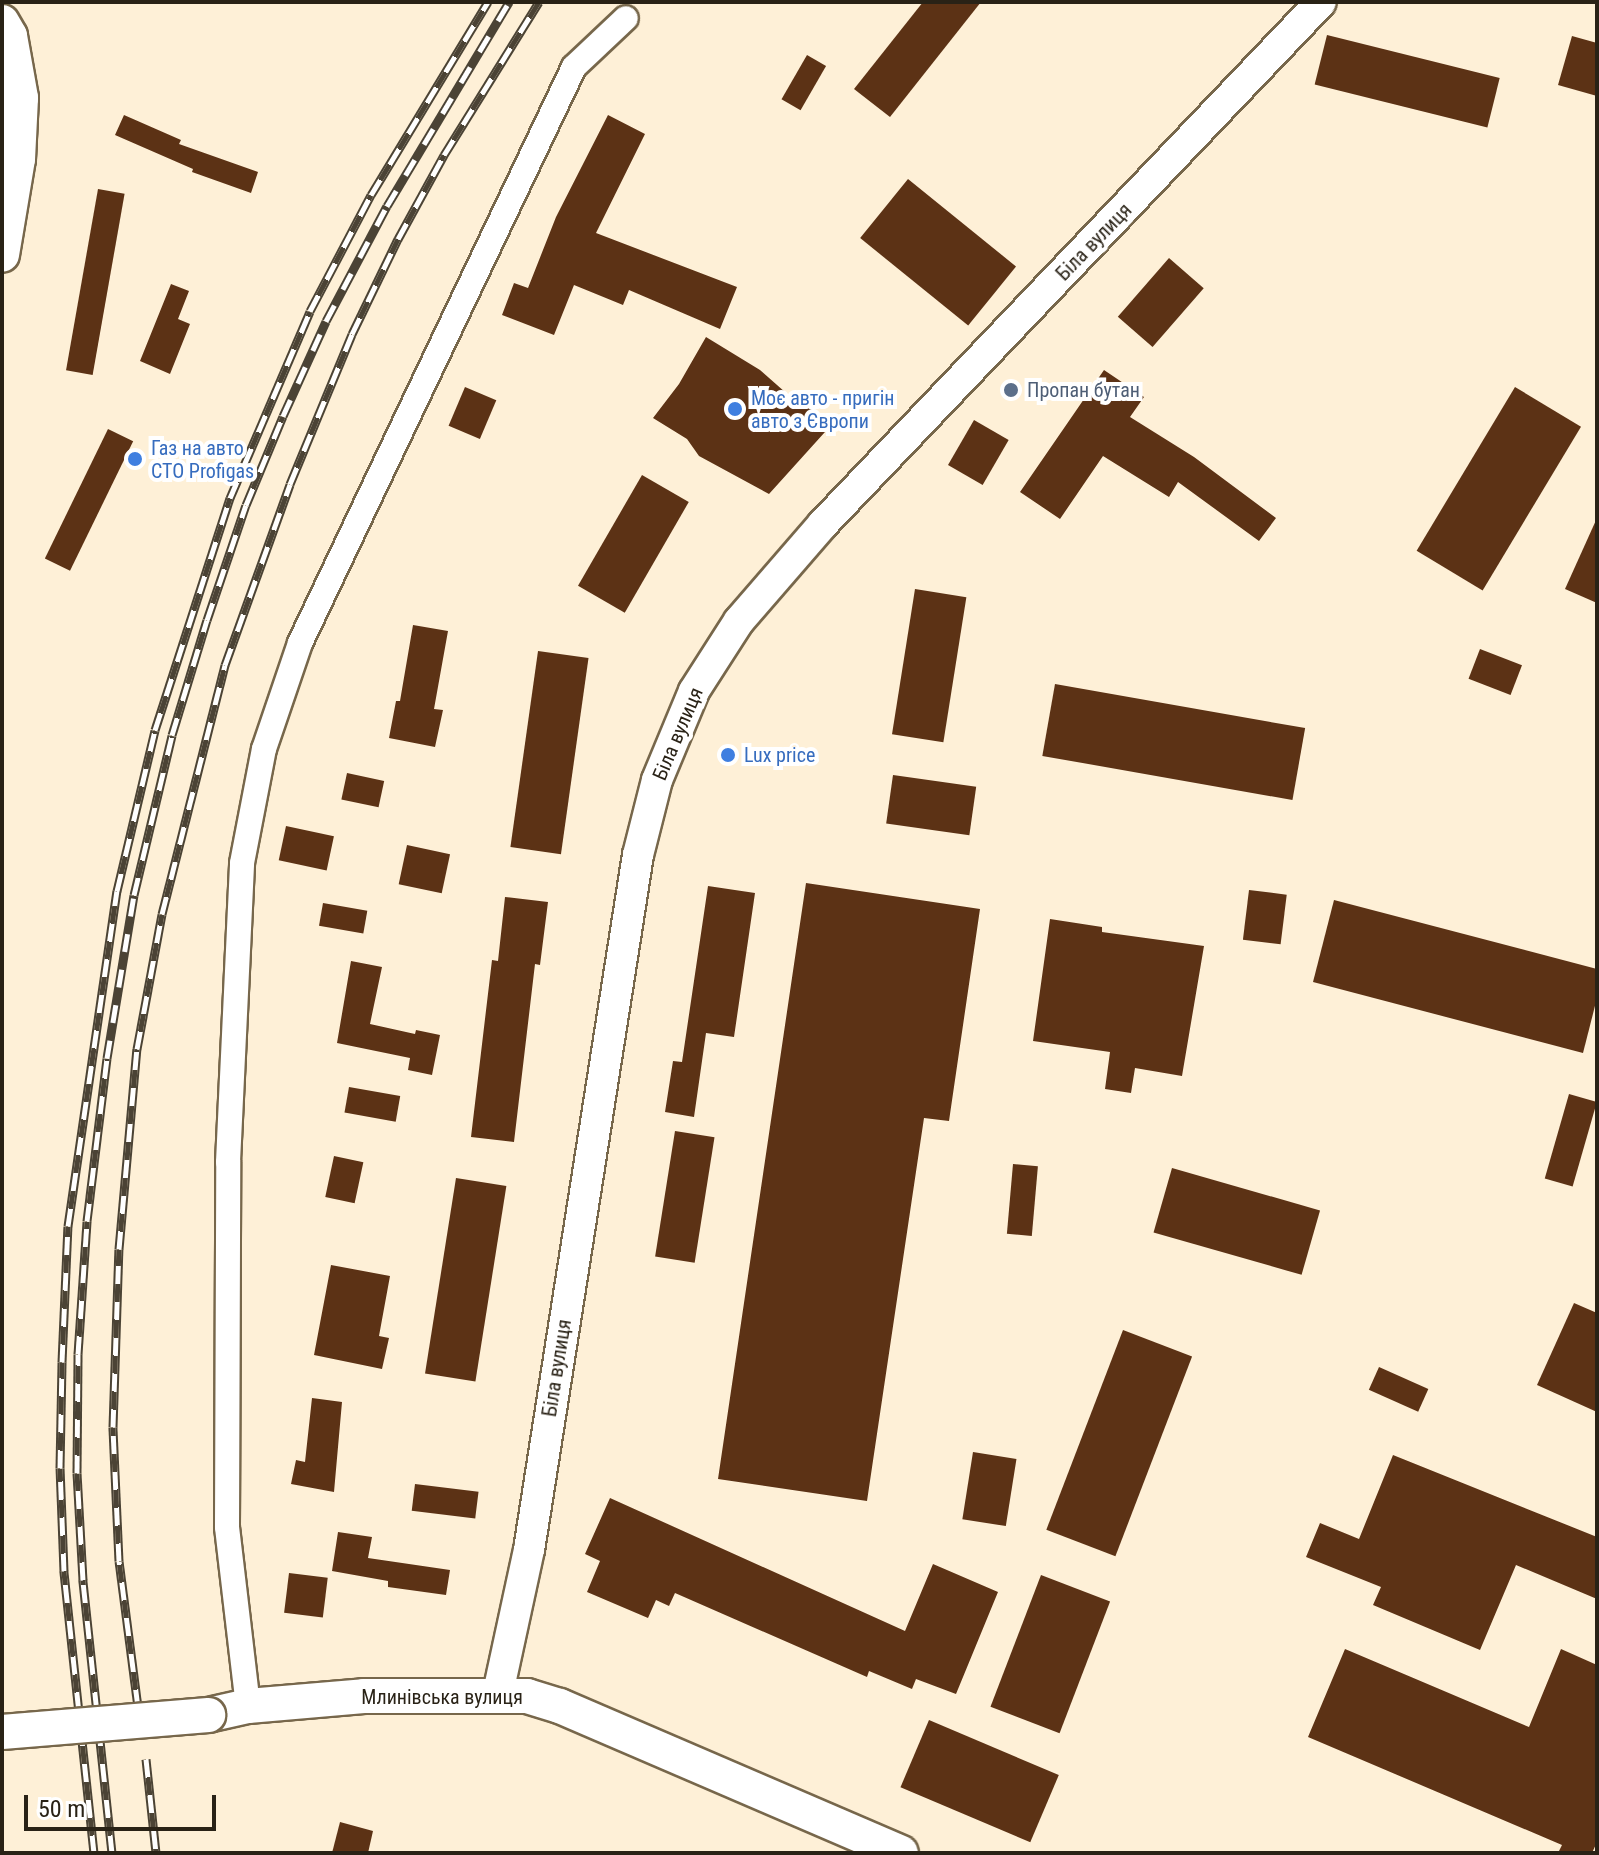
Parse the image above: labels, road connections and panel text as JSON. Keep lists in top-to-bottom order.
{
  "streets": {
    "main road": ["Млинівська вулиця"],
    "street": ["Біла вулиця"]
  },
  "crossings": [
    ["Біла вулиця", "Млинівська вулиця"]
  ],
  "places": [
    "Пропан бутан",
    "Моє авто - пригін авто з Європи",
    "Газ на авто СТО Profigas",
    "Lux price"
  ],
  "scale_bar": "50 m"
}
